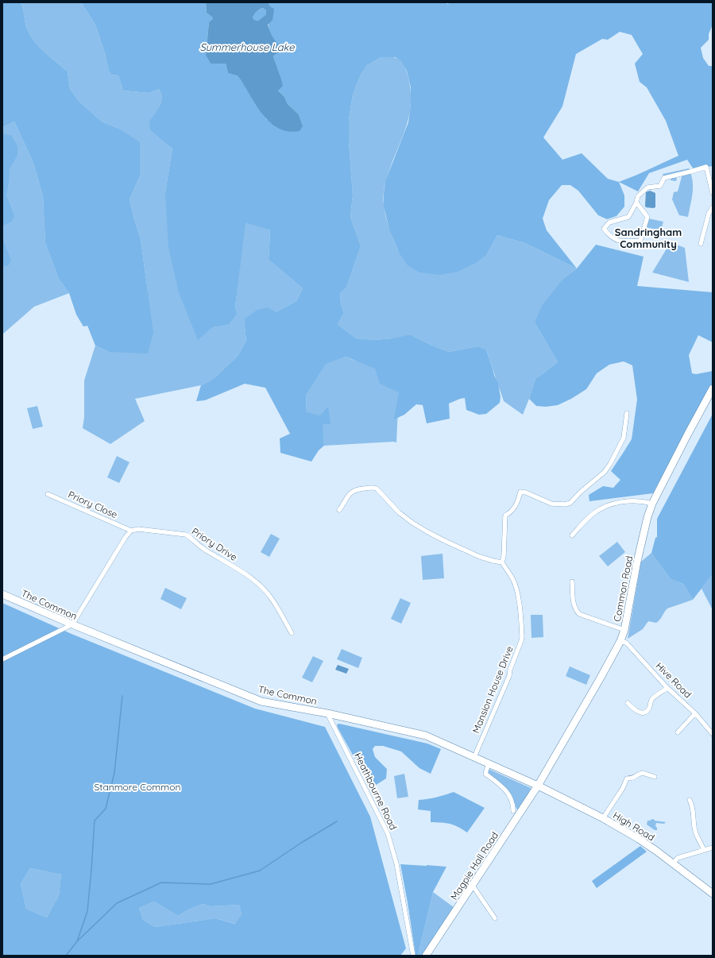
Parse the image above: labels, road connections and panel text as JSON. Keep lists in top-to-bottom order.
{
  "streets": {
    "main road": [
      "Common Road",
      "The Common",
      "High Road",
      "Magpie Hall Road"
    ],
    "street": [
      "Priory Close",
      "Priory Drive",
      "Hive Road",
      "Mansion House Drive",
      "Heathbourne Road"
    ]
  },
  "crossings": [
    ["Priory Close", "Priory Drive"],
    ["Common Road", "The Common"],
    ["Common Road", "Hive Road"],
    ["Common Road", "High Road"],
    ["Common Road", "Magpie Hall Road"],
    ["The Common", "Mansion House Drive"],
    ["The Common", "Heathbourne Road"],
    ["The Common", "High Road"],
    ["The Common", "Magpie Hall Road"],
    ["High Road", "Magpie Hall Road"]
  ],
  "districts": ["Sandringham Community"],
  "water": ["Summerhouse Lake"],
  "parks": ["Stanmore Common"]
}
